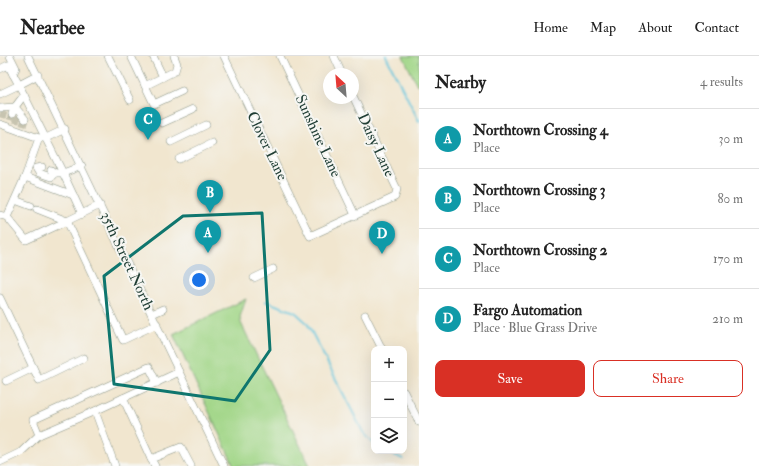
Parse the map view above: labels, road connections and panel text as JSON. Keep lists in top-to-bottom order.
{
  "streets": {
    "street": [
      "Sunshine Lane",
      "Daisy Lane",
      "Clover Lane",
      "35th Street North"
    ]
  },
  "crossings": [
    ["Sunshine Lane", "Daisy Lane"],
    ["Sunshine Lane", "Clover Lane"],
    ["Daisy Lane", "Clover Lane"]
  ],
  "north": "top left",
  "page": {
    "header": "Nearbee",
    "nav": [
      "Home",
      "Map",
      "About",
      "Contact"
    ],
    "heading": ["Nearby", "4 results"],
    "pins": [
      "C",
      "B",
      "A",
      "D"
    ],
    "list": [
      {
        "mark": "A",
        "name": "Northtown Crossing 4",
        "note": "Place",
        "value": "30 m"
      },
      {
        "mark": "B",
        "name": "Northtown Crossing 3",
        "note": "Place",
        "value": "80 m"
      },
      {
        "mark": "C",
        "name": "Northtown Crossing 2",
        "note": "Place",
        "value": "170 m"
      },
      {
        "mark": "D",
        "name": "Fargo Automation",
        "note": "Place · Blue Grass Drive",
        "value": "210 m"
      }
    ],
    "map_buttons": ["+", "−"],
    "buttons": ["Save", "Share"]
  }
}
